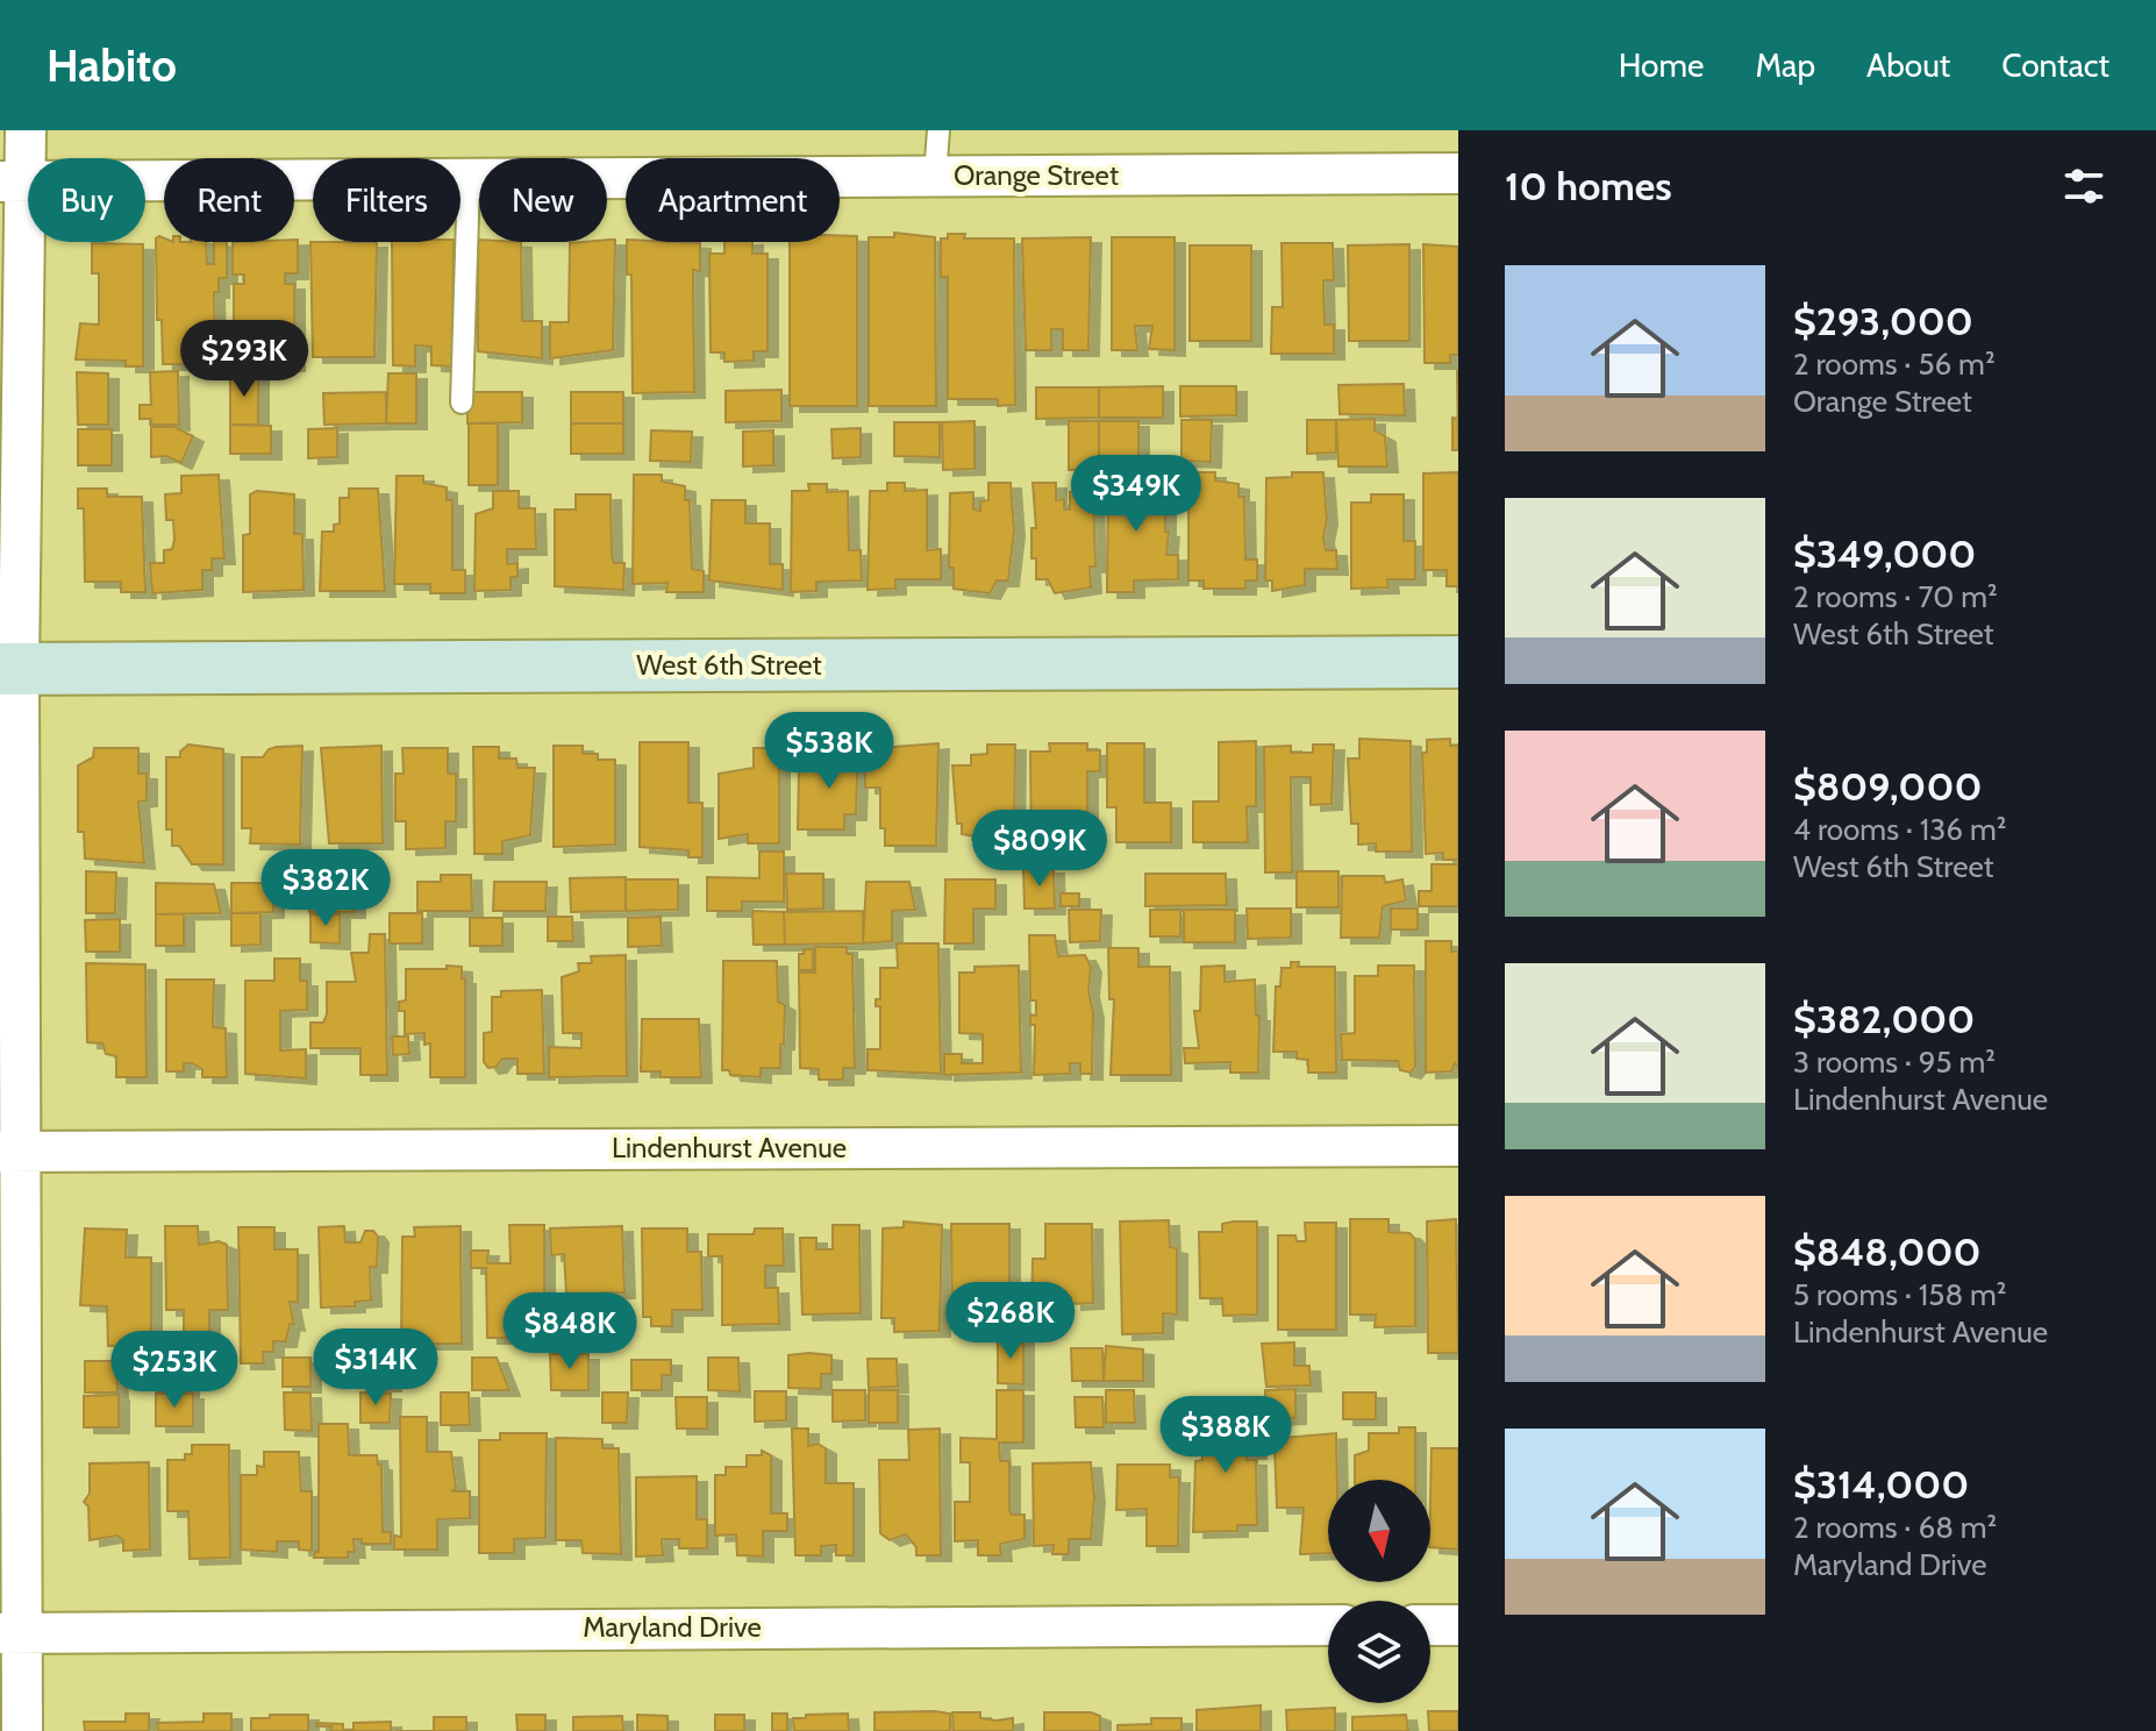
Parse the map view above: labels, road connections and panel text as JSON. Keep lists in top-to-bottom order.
{
  "streets": {
    "street": [
      "Orange Street",
      "West 6th Street",
      "Lindenhurst Avenue",
      "Maryland Drive"
    ]
  },
  "north": "bottom",
  "page": {
    "header": "Habito",
    "nav": [
      "Home",
      "Map",
      "About",
      "Contact"
    ],
    "heading": "10 homes",
    "chip": [
      "Buy",
      "Rent",
      "Filters",
      "New",
      "Apartment"
    ],
    "list": [
      {
        "name": "$293,000",
        "note": "2 rooms · 56 m² · Orange Street"
      },
      {
        "name": "$349,000",
        "note": "2 rooms · 70 m² · West 6th Street"
      },
      {
        "name": "$809,000",
        "note": "4 rooms · 136 m² · West 6th Street"
      },
      {
        "name": "$382,000",
        "note": "3 rooms · 95 m² · Lindenhurst Avenue"
      },
      {
        "name": "$848,000",
        "note": "5 rooms · 158 m² · Lindenhurst Avenue"
      },
      {
        "name": "$314,000",
        "note": "2 rooms · 68 m² · Maryland Drive"
      }
    ],
    "price": [
      "$293K",
      "$349K",
      "$538K",
      "$809K",
      "$382K",
      "$268K",
      "$848K",
      "$314K",
      "$253K",
      "$388K"
    ]
  }
}
